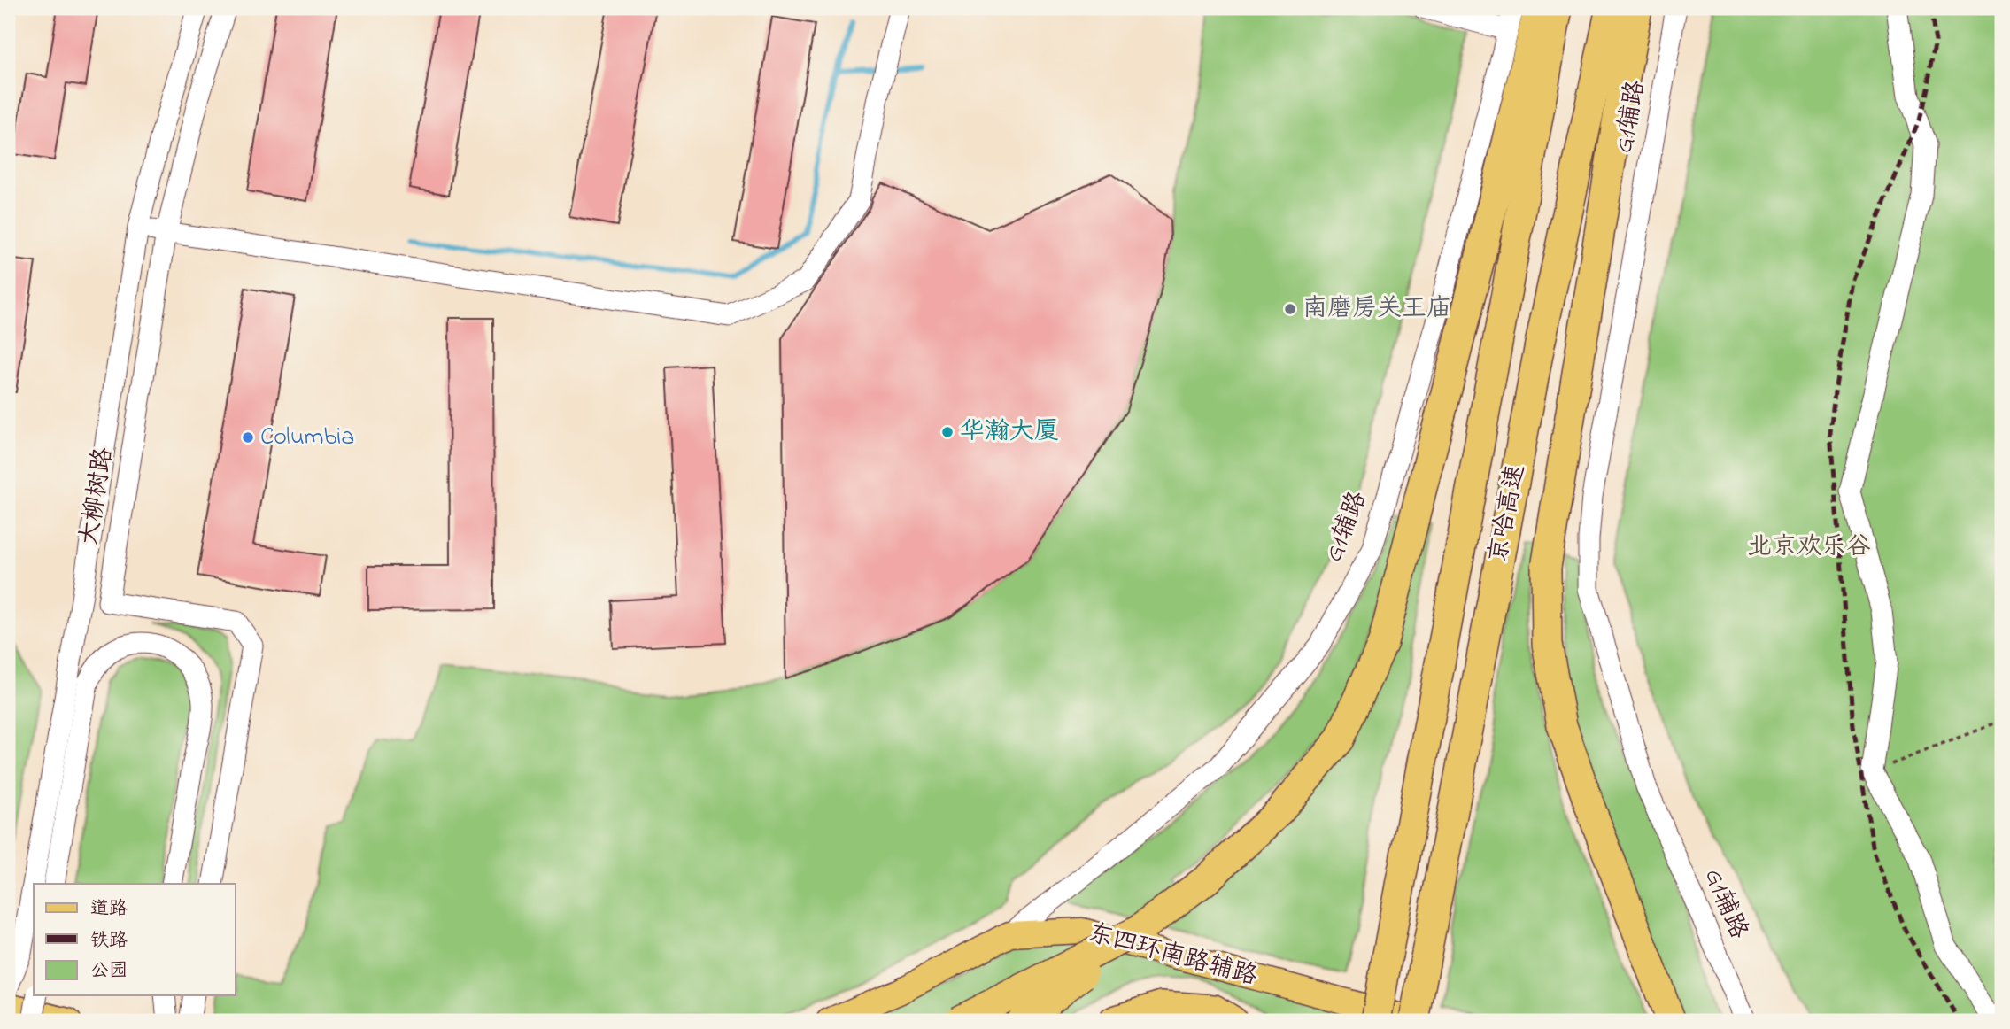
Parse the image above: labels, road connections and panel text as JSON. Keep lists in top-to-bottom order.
{
  "streets": {
    "highway": ["京哈高速"],
    "main road": ["东四环南路辅路"],
    "street": ["G1辅路", "大柳树路"]
  },
  "crossings": [
    ["G1辅路", "东四环南路辅路"]
  ],
  "parks": ["北京欢乐谷"],
  "places": ["南磨房关王庙", "华瀚大厦", "Columbia"],
  "legend": ["道路", "铁路", "公园"]
}
